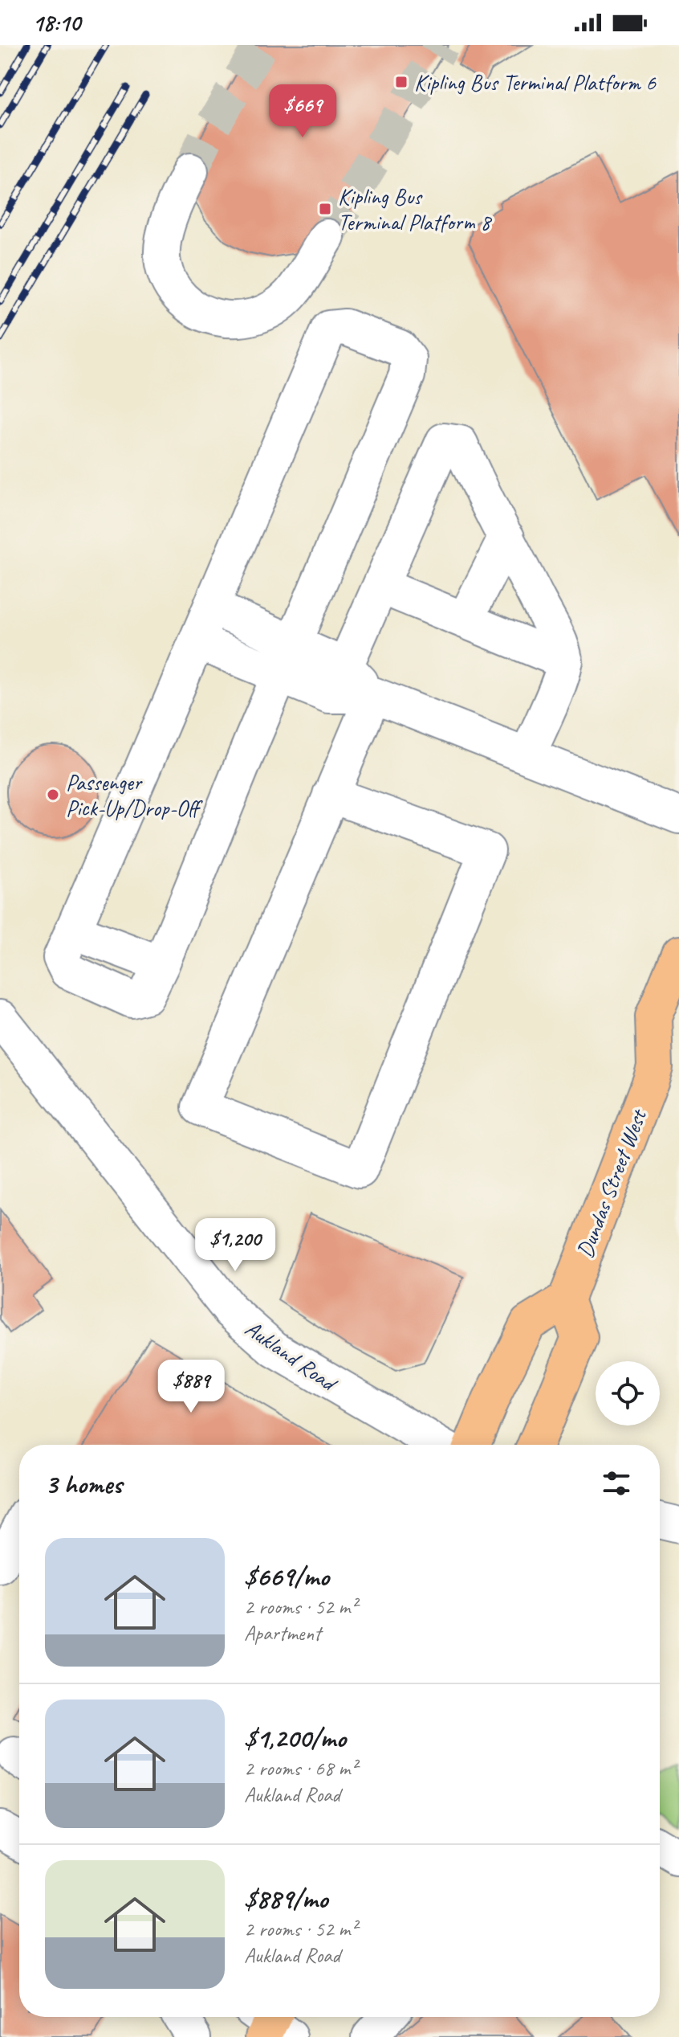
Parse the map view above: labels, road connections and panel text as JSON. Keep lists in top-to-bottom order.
{
  "streets": {
    "main road": ["Dundas Street West"],
    "street": ["Aukland Road"]
  },
  "places": {
    "transit": ["Kipling Bus Terminal Platform 6", "Kipling Bus Terminal Platform 8"],
    "other": ["Passenger Pick-Up/Drop-Off"]
  },
  "page": {
    "status": "18:10",
    "price": ["$669", "$1,200", "$889"],
    "heading": "3 homes",
    "list": [
      {
        "name": "$669/mo",
        "note": "2 rooms · 52 m² · Apartment"
      },
      {
        "name": "$1,200/mo",
        "note": "2 rooms · 68 m² · Aukland Road"
      },
      {
        "name": "$889/mo",
        "note": "2 rooms · 52 m² · Aukland Road"
      }
    ]
  }
}
